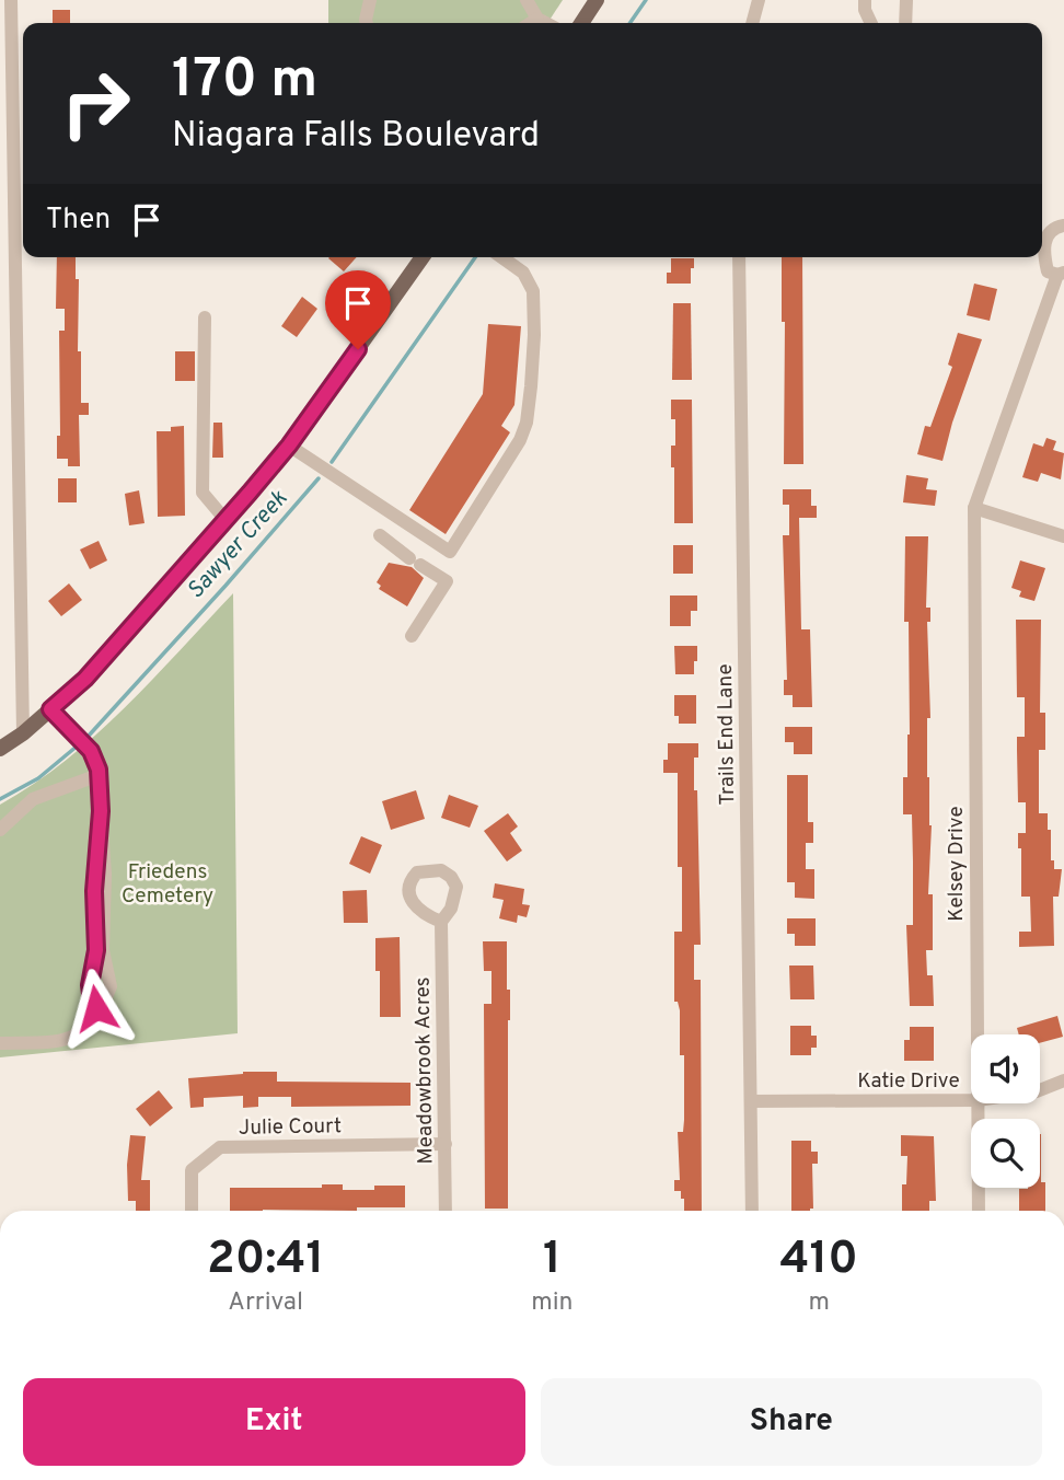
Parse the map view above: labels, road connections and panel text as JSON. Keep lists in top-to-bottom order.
{
  "streets": {
    "street": [
      "Trails End Lane",
      "Kelsey Drive",
      "Meadowbrook Acres",
      "Katie Drive",
      "Julie Court"
    ]
  },
  "crossings": [
    ["Trails End Lane", "Katie Drive"],
    ["Meadowbrook Acres", "Julie Court"]
  ],
  "water": ["Sawyer Creek"],
  "parks": ["Friedens Cemetery"],
  "page": {
    "turn": ["170 m", "Niagara Falls Boulevard"],
    "then": "Then",
    "eta": [
      "20:41",
      "Arrival",
      "1",
      "min",
      "410",
      "m"
    ],
    "buttons": ["Exit", "Share"]
  }
}
